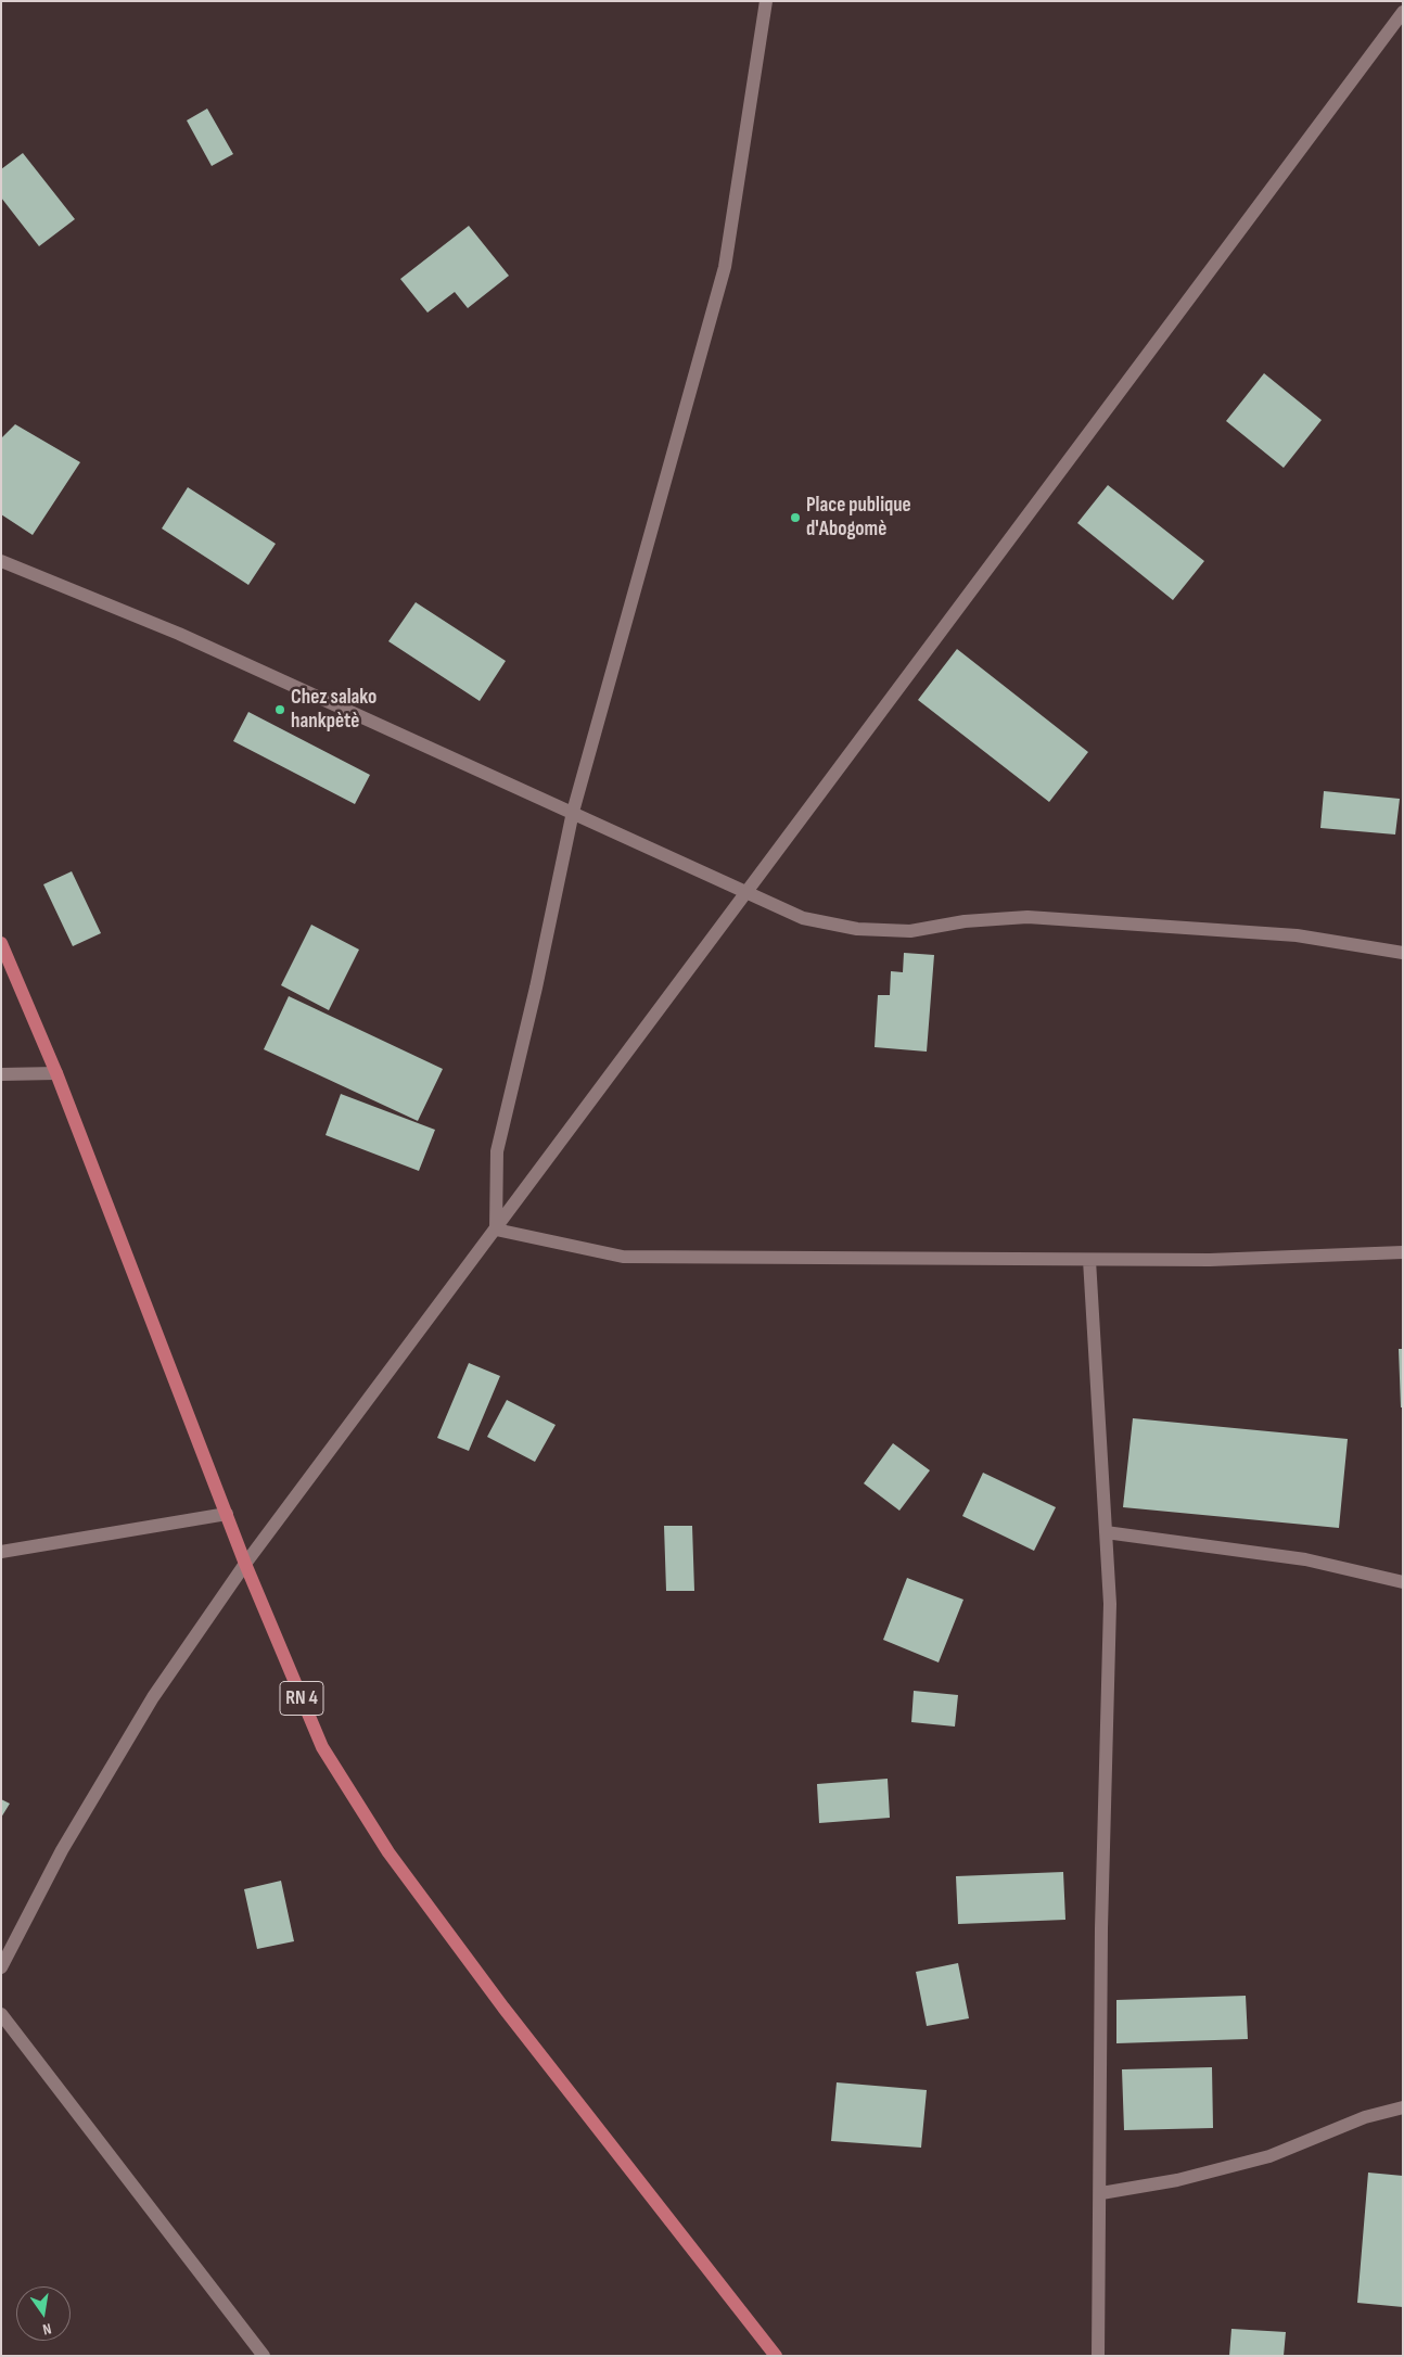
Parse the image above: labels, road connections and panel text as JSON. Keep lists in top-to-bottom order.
{
  "streets": {
    "main road": ["RN 4"]
  },
  "places": ["Place publique d'Abogomè", "Chez salako hankpètè"],
  "north": "bottom"
}
